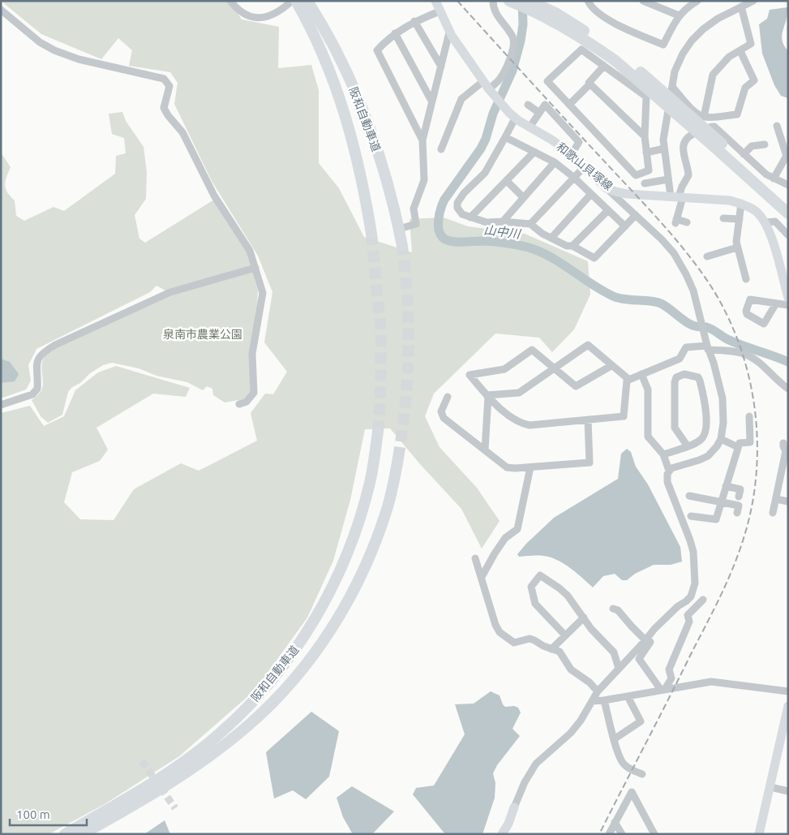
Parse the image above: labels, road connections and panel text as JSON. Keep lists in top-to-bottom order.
{
  "streets": {
    "highway": ["阪和自動車道"],
    "main road": ["和歌山貝塚線"]
  },
  "water": ["山中川"],
  "parks": ["泉南市農業公園"],
  "scale_bar": "100 m"
}
